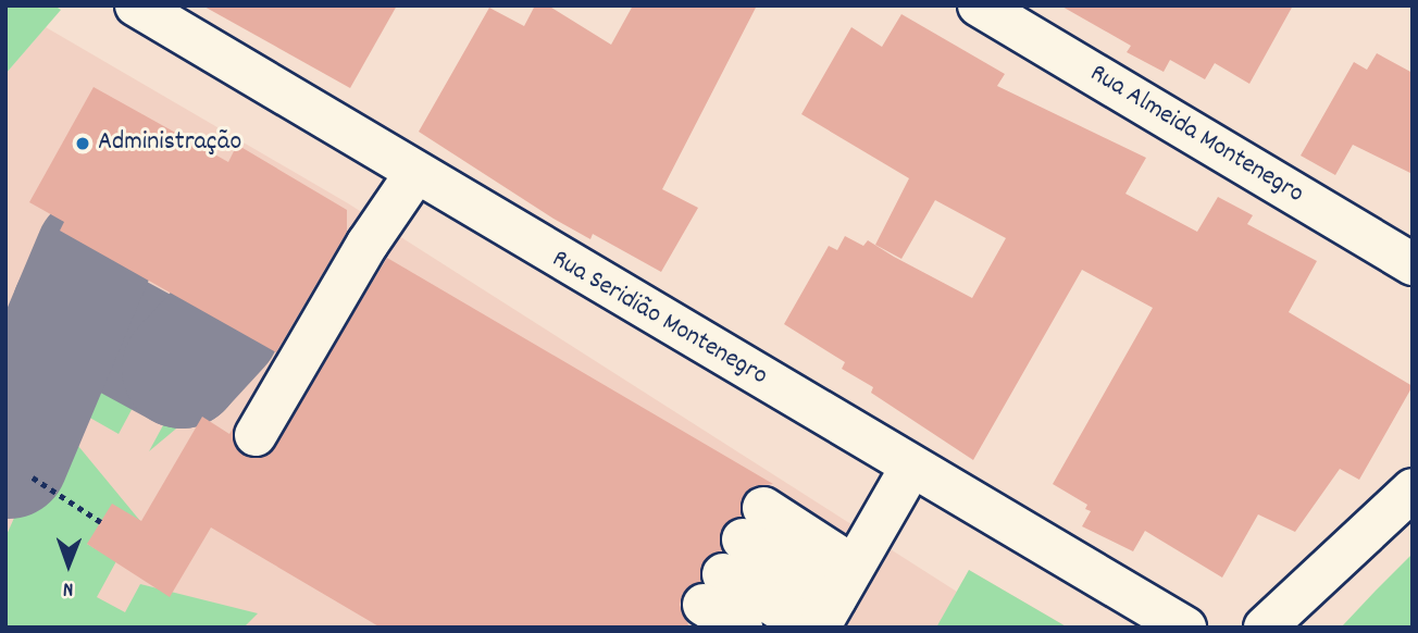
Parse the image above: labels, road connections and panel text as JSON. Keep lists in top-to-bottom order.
{
  "streets": {
    "street": ["Rua Almeida Montenegro", "Rua Seridião Montenegro"]
  },
  "places": ["Administração"],
  "north": "bottom"
}
